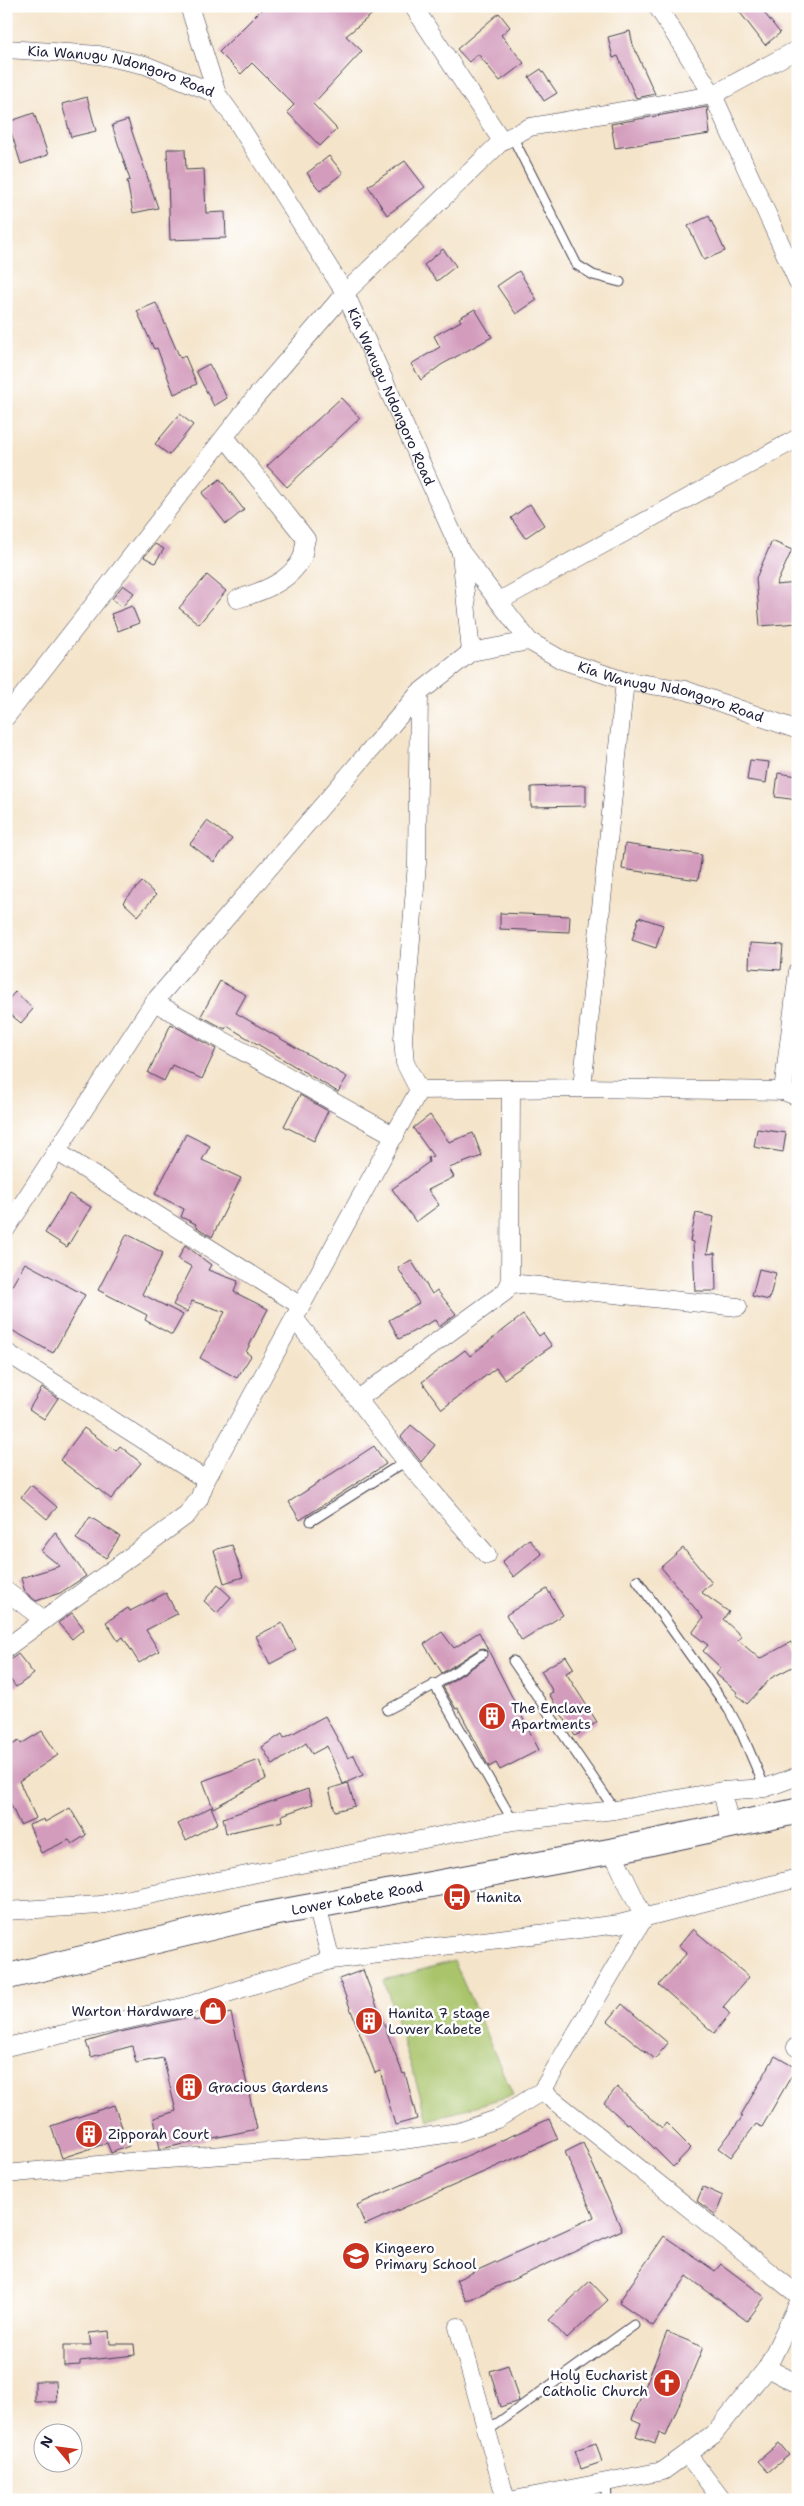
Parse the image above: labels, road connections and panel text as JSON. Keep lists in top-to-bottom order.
{
  "streets": {
    "main road": ["Lower Kabete Road"],
    "street": ["Kia Wanugu Ndongoro Road"]
  },
  "places": {
    "building": [
      "The Enclave Apartments",
      "Hanita 7 stage Lower Kabete",
      "Gracious Gardens",
      "Zipporah Court"
    ],
    "bus stop": ["Hanita"],
    "shop": ["Warton Hardware"],
    "school or university": ["Kingeero Primary School"],
    "church": ["Holy Eucharist Catholic Church"]
  },
  "north": "top left"
}
